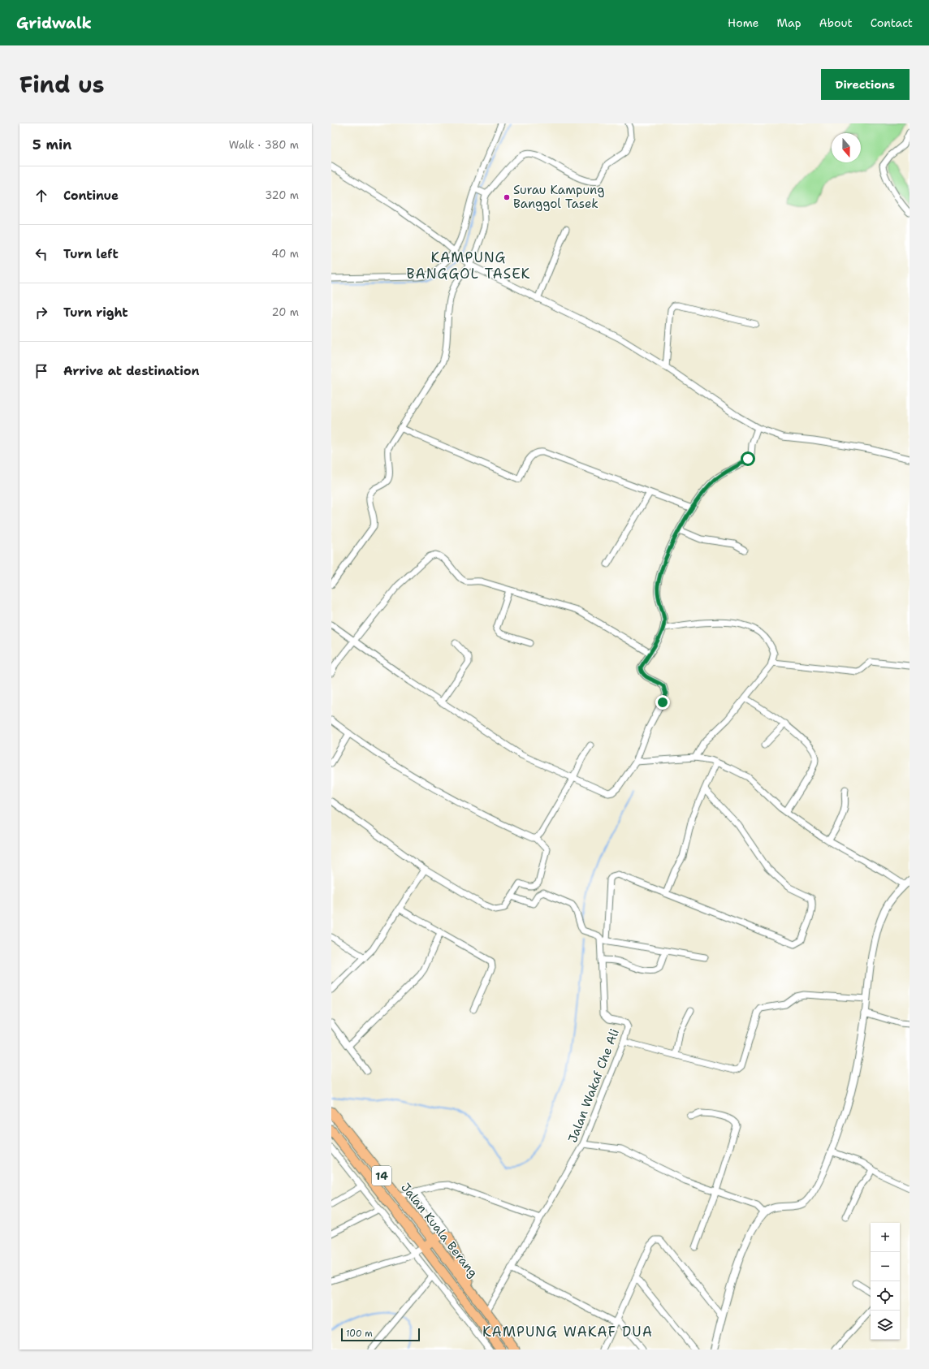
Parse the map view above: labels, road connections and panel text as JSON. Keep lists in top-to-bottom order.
{
  "streets": {
    "highway": ["14", "Jalan Kuala Berang"],
    "street": ["Jalan Wakaf Che Ali"]
  },
  "crossings": [
    ["Jalan Wakaf Che Ali", "Jalan Kuala Berang"]
  ],
  "districts": ["KAMPUNG BANGGOL TASEK", "KAMPUNG WAKAF DUA"],
  "places": ["Surau Kampung Banggol Tasek"],
  "scale_bar": "100 m",
  "north": "bottom",
  "page": {
    "header": "Gridwalk",
    "nav": [
      "Home",
      "Map",
      "About",
      "Contact"
    ],
    "title": "Find us",
    "buttons": "Directions",
    "heading": ["5 min", "Walk · 380 m"],
    "list": [
      ["Continue", "320 m"],
      ["Turn left", "40 m"],
      ["Turn right", "20 m"],
      "Arrive at destination"
    ],
    "map_buttons": ["+", "−"],
    "scale": "100 m"
  }
}
